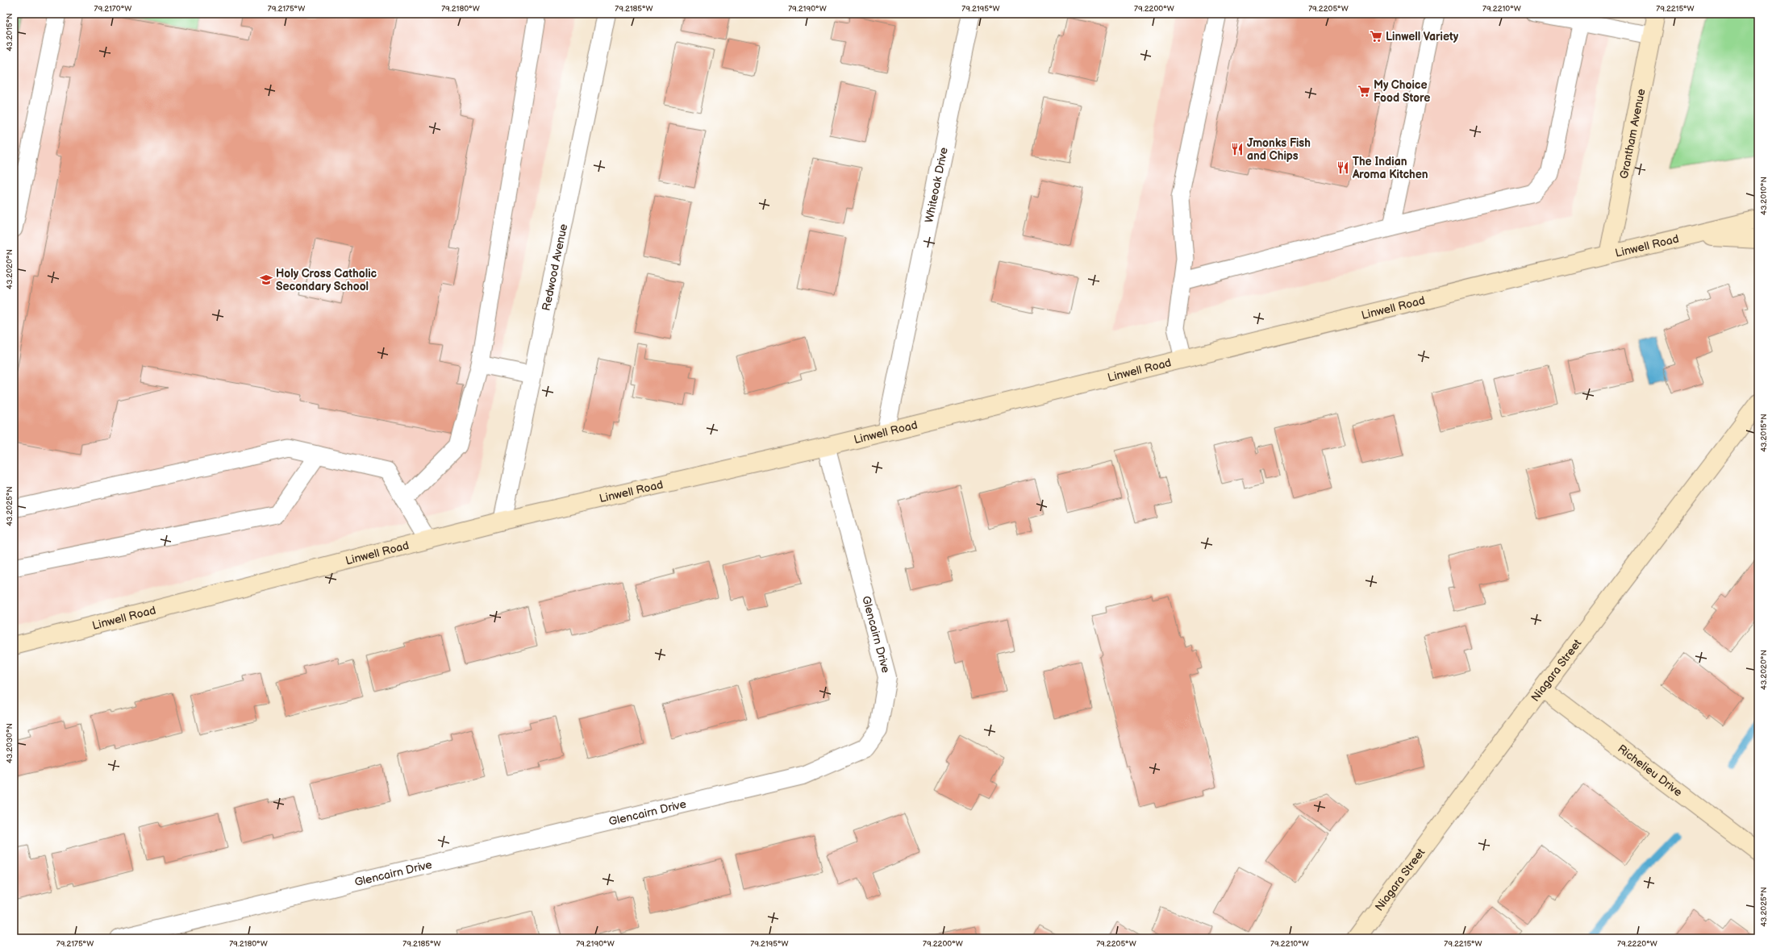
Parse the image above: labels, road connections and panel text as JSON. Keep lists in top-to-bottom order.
{
  "streets": {
    "main road": [
      "Grantham Avenue",
      "Linwell Road",
      "Niagara Street",
      "Richelieu Drive"
    ],
    "street": ["Whiteoak Drive", "Redwood Avenue", "Glencairn Drive"]
  },
  "crossings": [
    ["Grantham Avenue", "Linwell Road"],
    ["Whiteoak Drive", "Linwell Road"],
    ["Linwell Road", "Redwood Avenue"],
    ["Linwell Road", "Glencairn Drive"],
    ["Niagara Street", "Richelieu Drive"]
  ],
  "places": {
    "supermarket": ["Linwell Variety", "My Choice Food Store"],
    "restaurant": ["Jmonks Fish and Chips", "The Indian Aroma Kitchen"],
    "school or university": ["Holy Cross Catholic Secondary School"]
  },
  "coordinates": [
    "79.2170°W",
    "79.2175°W",
    "79.2180°W",
    "79.2185°W",
    "79.2190°W",
    "79.2195°W",
    "79.2200°W",
    "79.2205°W",
    "79.2210°W",
    "79.2215°W",
    "43.2015°N",
    "43.2010°N",
    "43.2020°N",
    "43.2025°N",
    "43.2030°N",
    "79.2220°W"
  ]
}
